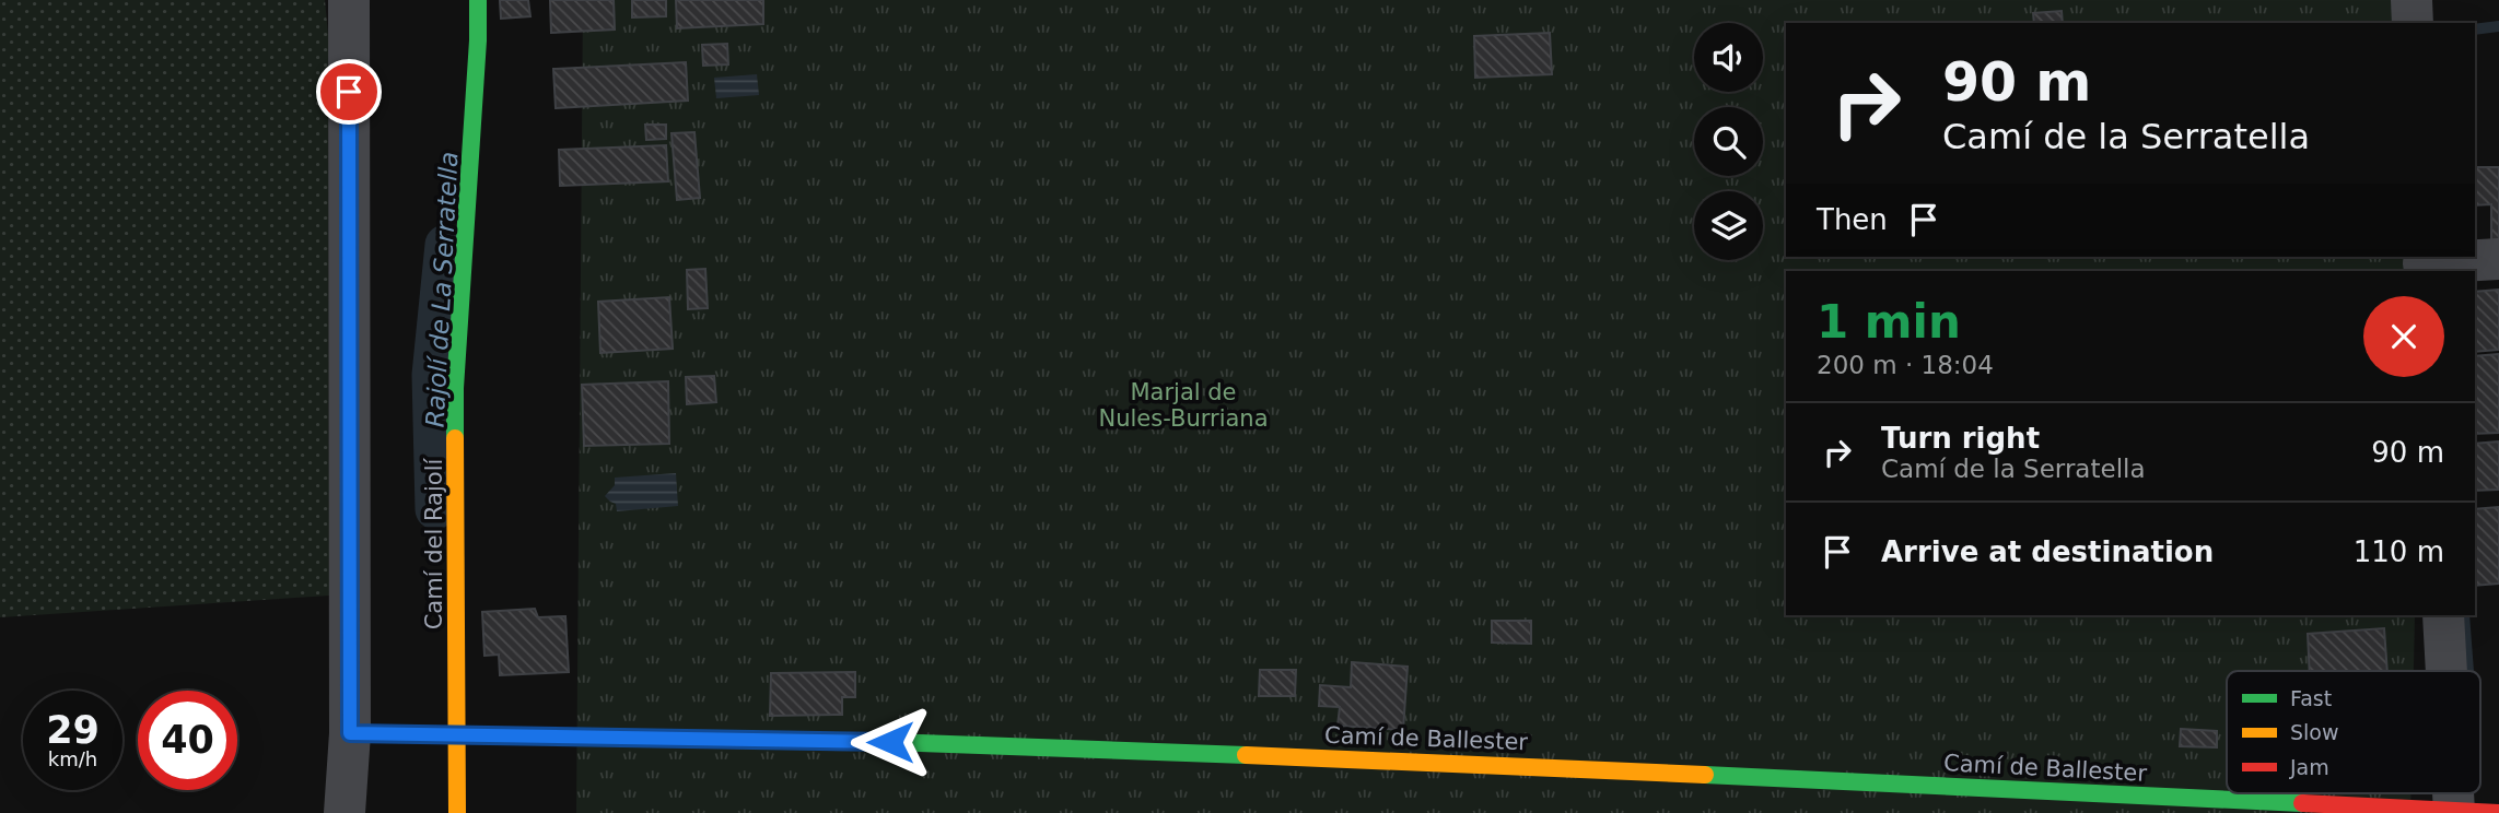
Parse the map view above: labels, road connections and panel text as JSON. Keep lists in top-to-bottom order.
{
  "streets": {
    "street": ["Camí del Rajolí", "Camí de Ballester"]
  },
  "crossings": [
    ["Camí del Rajolí", "Camí de Ballester"]
  ],
  "water": ["Rajolí de La Serratella"],
  "parks": ["Marjal de Nules-Burriana"],
  "legend": ["Fast", "Slow", "Jam"],
  "page": {
    "turn": ["90 m", "Camí de la Serratella"],
    "then": "Then",
    "heading": ["1 min", "200 m · 18:04"],
    "list": [
      {
        "name": "Turn right",
        "note": "Camí de la Serratella",
        "value": "90 m"
      },
      {
        "name": "Arrive at destination",
        "value": "110 m"
      }
    ],
    "speed": "29 km/h",
    "limit": "40"
  }
}
